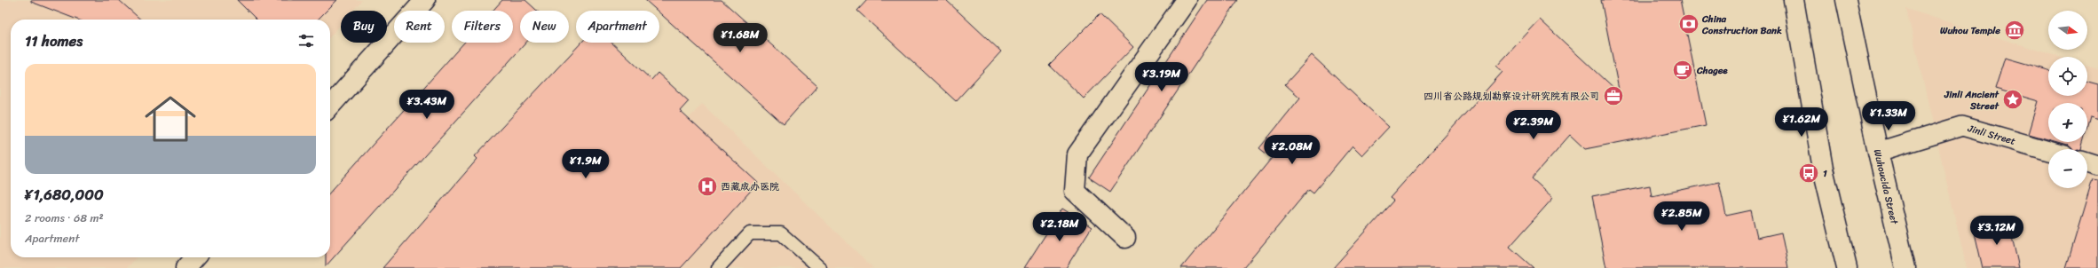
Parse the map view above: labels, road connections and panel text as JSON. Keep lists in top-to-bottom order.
{
  "streets": {
    "main road": ["Wuhoucida Street"],
    "street": ["Jinli Street"]
  },
  "crossings": [
    ["Jinli Street", "Wuhoucida Street"]
  ],
  "places": {
    "bank": ["China Construction Bank"],
    "museum": ["Wuhou Temple"],
    "cafe": ["Chagee"],
    "office": ["四川省公路规划勘察设计研究院有限公司"],
    "place": ["Jinli Ancient Street"],
    "bus stop": ["1"],
    "hospital": ["西藏成办医院"]
  },
  "north": "right",
  "page": {
    "map_buttons": ["+", "−"],
    "chip": [
      "Buy",
      "Rent",
      "Filters",
      "New",
      "Apartment"
    ],
    "heading": "11 homes",
    "price": [
      "¥1.68M",
      "¥3.19M",
      "¥3.43M",
      "¥1.33M",
      "¥1.62M",
      "¥2.39M",
      "¥2.08M",
      "¥1.9M",
      "¥2.85M",
      "¥2.18M",
      "¥3.12M"
    ],
    "list": [
      {
        "name": "¥1,680,000",
        "note": "2 rooms · 68 m² · Apartment"
      }
    ]
  }
}
